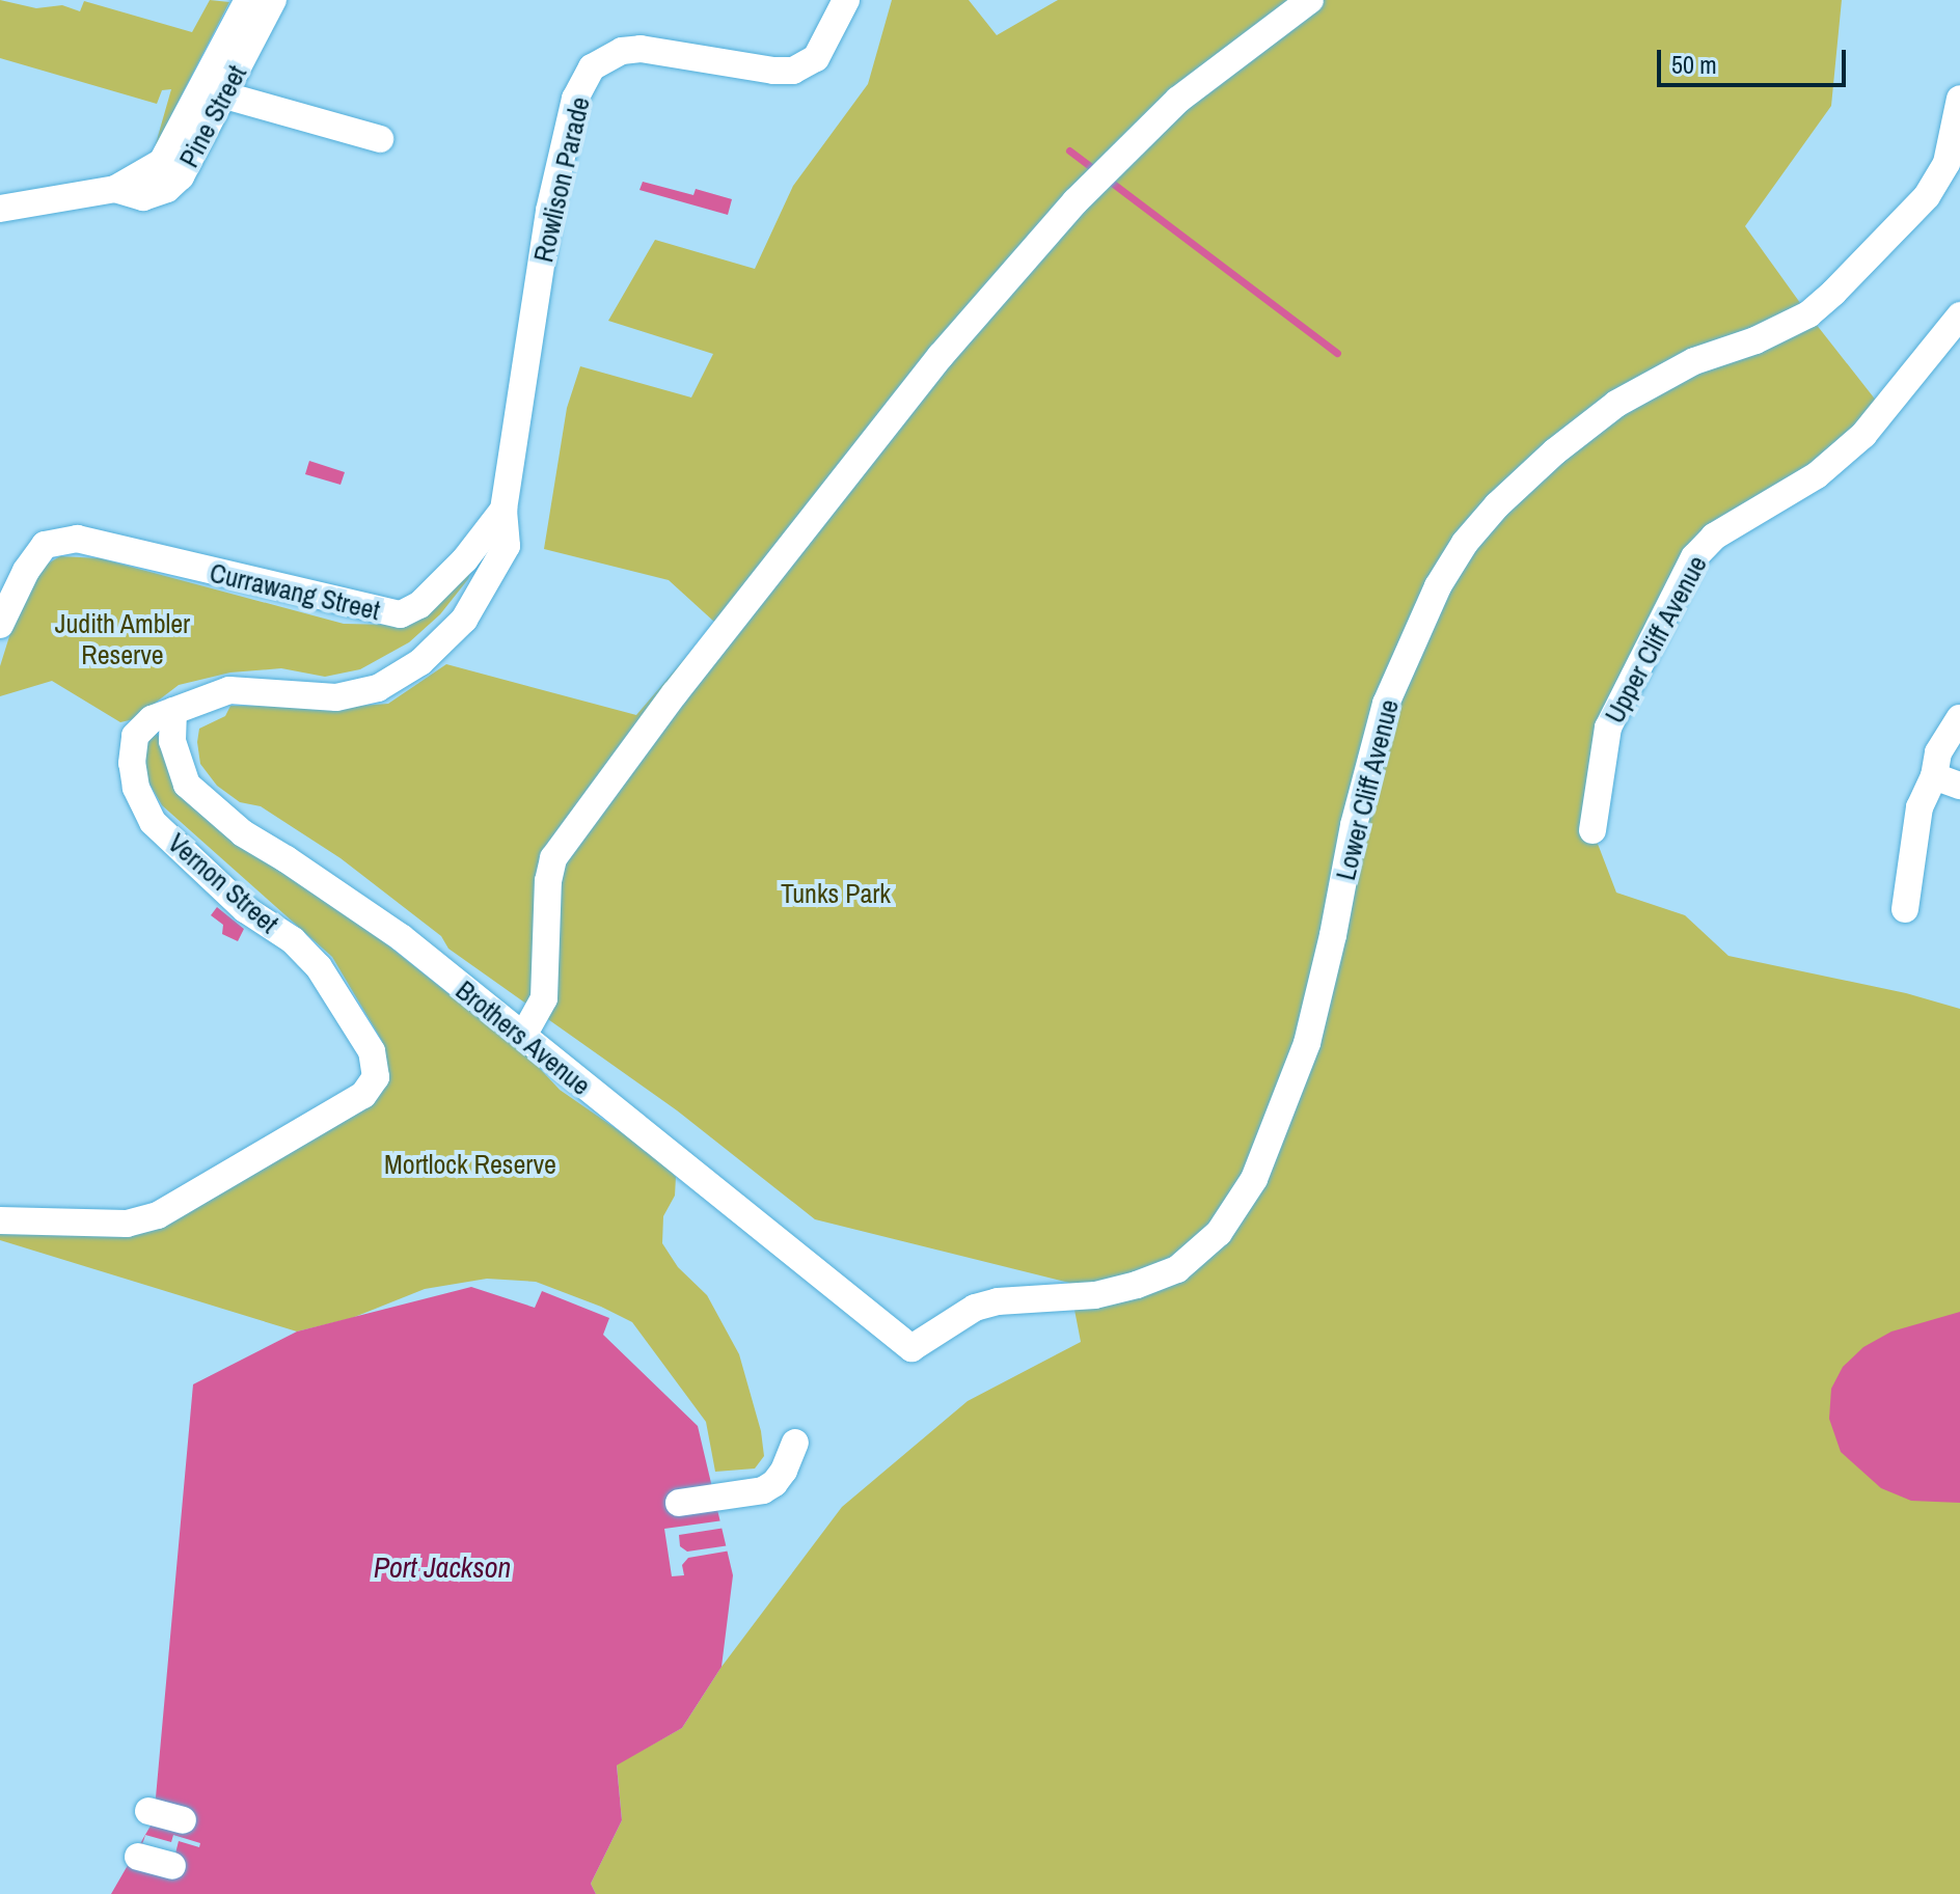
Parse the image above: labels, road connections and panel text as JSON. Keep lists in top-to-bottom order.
{
  "streets": {
    "street": [
      "Pine Street",
      "Rowlison Parade",
      "Currawang Street",
      "Upper Cliff Avenue",
      "Lower Cliff Avenue",
      "Vernon Street",
      "Brothers Avenue"
    ]
  },
  "crossings": [
    ["Rowlison Parade", "Currawang Street"],
    ["Rowlison Parade", "Vernon Street"],
    ["Currawang Street", "Vernon Street"],
    ["Lower Cliff Avenue", "Brothers Avenue"],
    ["Vernon Street", "Brothers Avenue"]
  ],
  "water": ["Port Jackson"],
  "parks": ["Judith Ambler Reserve", "Tunks Park", "Mortlock Reserve"],
  "scale_bar": "50 m"
}
